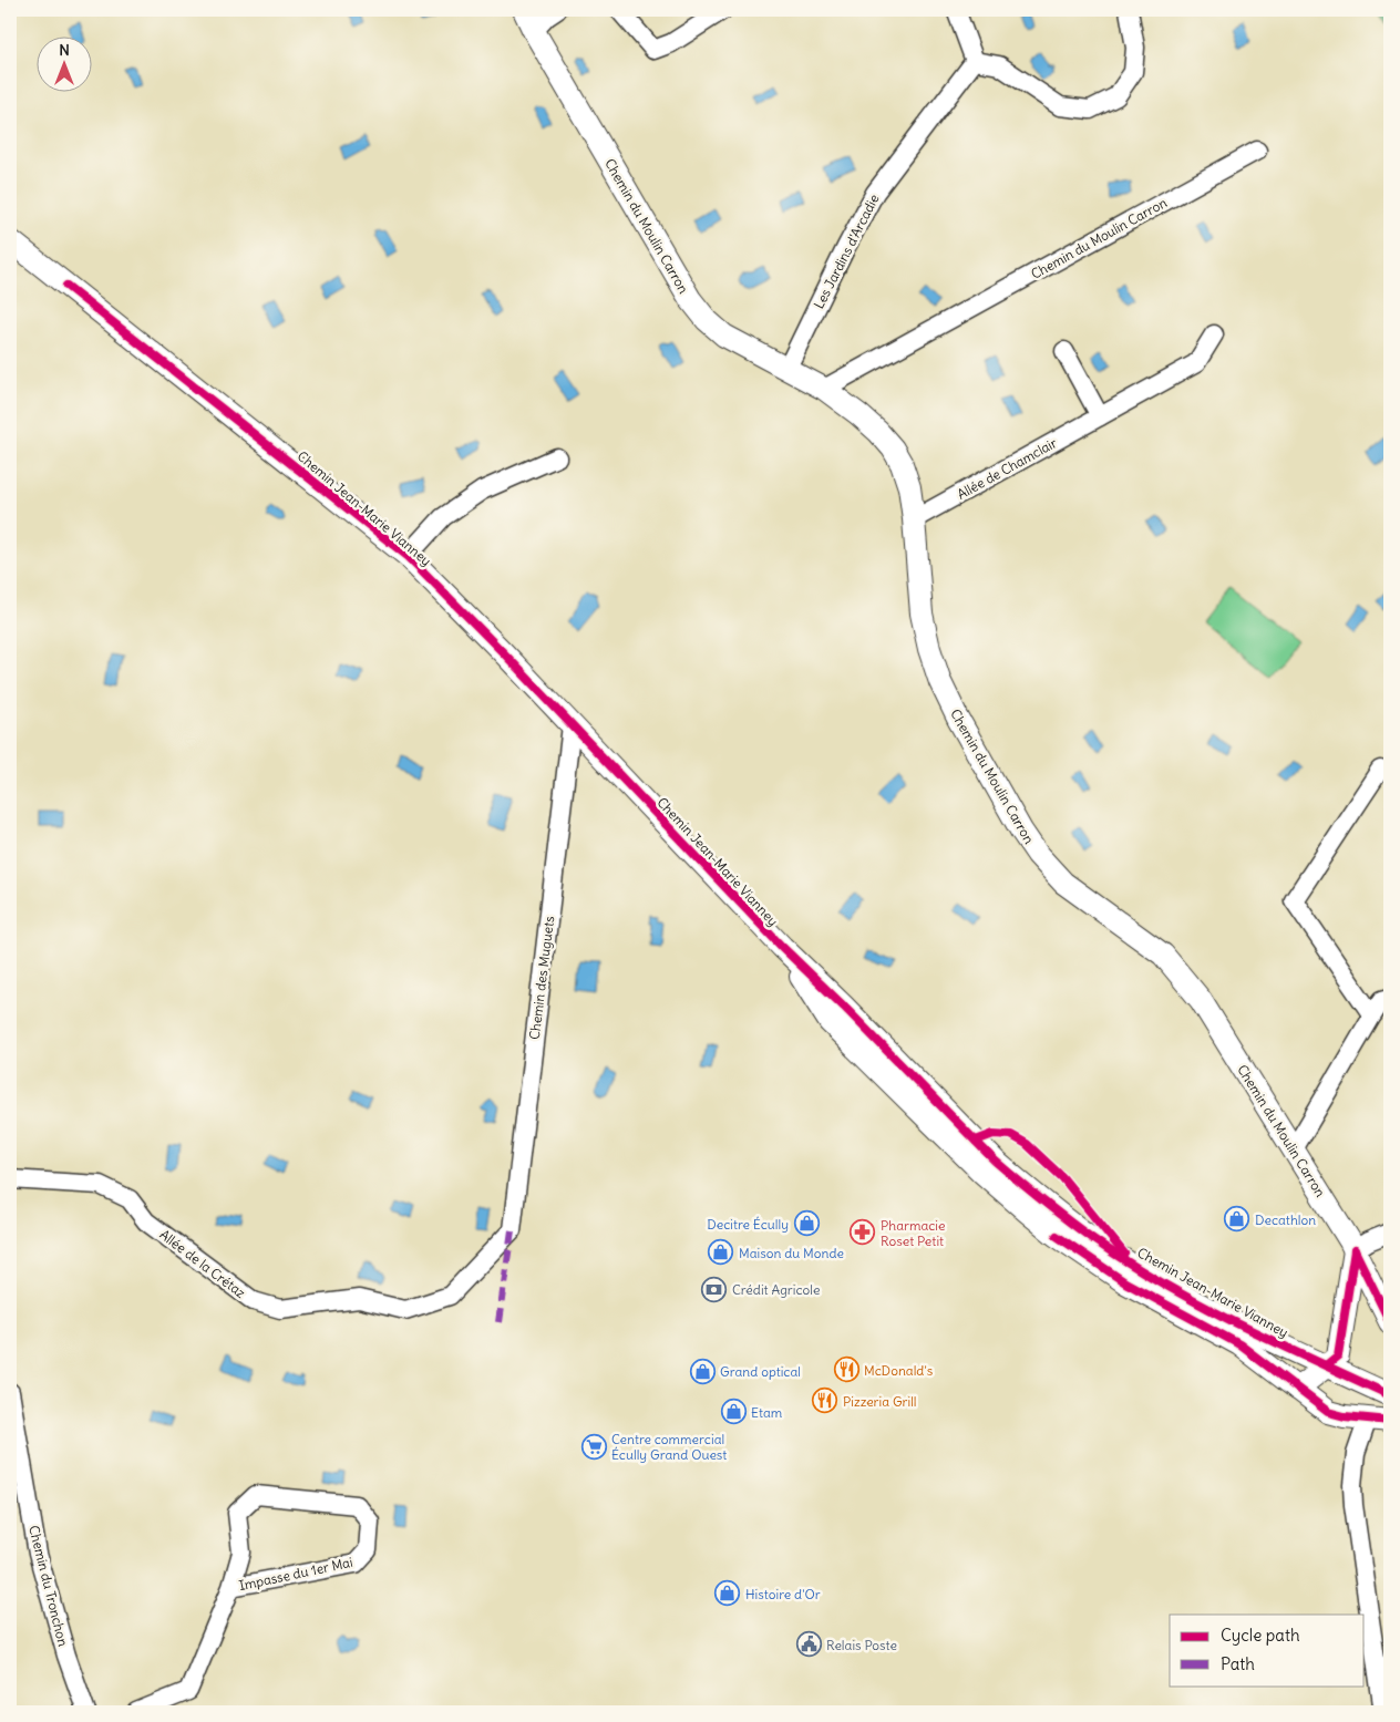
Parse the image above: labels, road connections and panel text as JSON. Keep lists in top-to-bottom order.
{
  "streets": {
    "street": [
      "Chemin du Moulin Carron",
      "Les Jardins d'Arcadie",
      "Allée de Chamclair",
      "Chemin Jean-Marie Vianney",
      "Chemin des Muguets",
      "Allée de la Crétaz",
      "Impasse du 1er Mai",
      "Chemin du Tronchon"
    ]
  },
  "crossings": [
    ["Chemin du Moulin Carron", "Les Jardins d'Arcadie"],
    ["Chemin du Moulin Carron", "Allée de Chamclair"],
    ["Chemin Jean-Marie Vianney", "Chemin des Muguets"],
    ["Chemin des Muguets", "Allée de la Crétaz"]
  ],
  "places": {
    "shop": [
      "Decathlon",
      "Decitre Écully",
      "Maison du Monde",
      "Grand optical",
      "Etam",
      "Histoire d'Or"
    ],
    "pharmacy": ["Pharmacie Roset Petit"],
    "bank": ["Crédit Agricole"],
    "restaurant": ["McDonald's", "Pizzeria Grill"],
    "supermarket": ["Centre commercial Écully Grand Ouest"],
    "public building": ["Relais Poste"]
  },
  "legend": ["Cycle path", "Path"],
  "north": "top"
}
